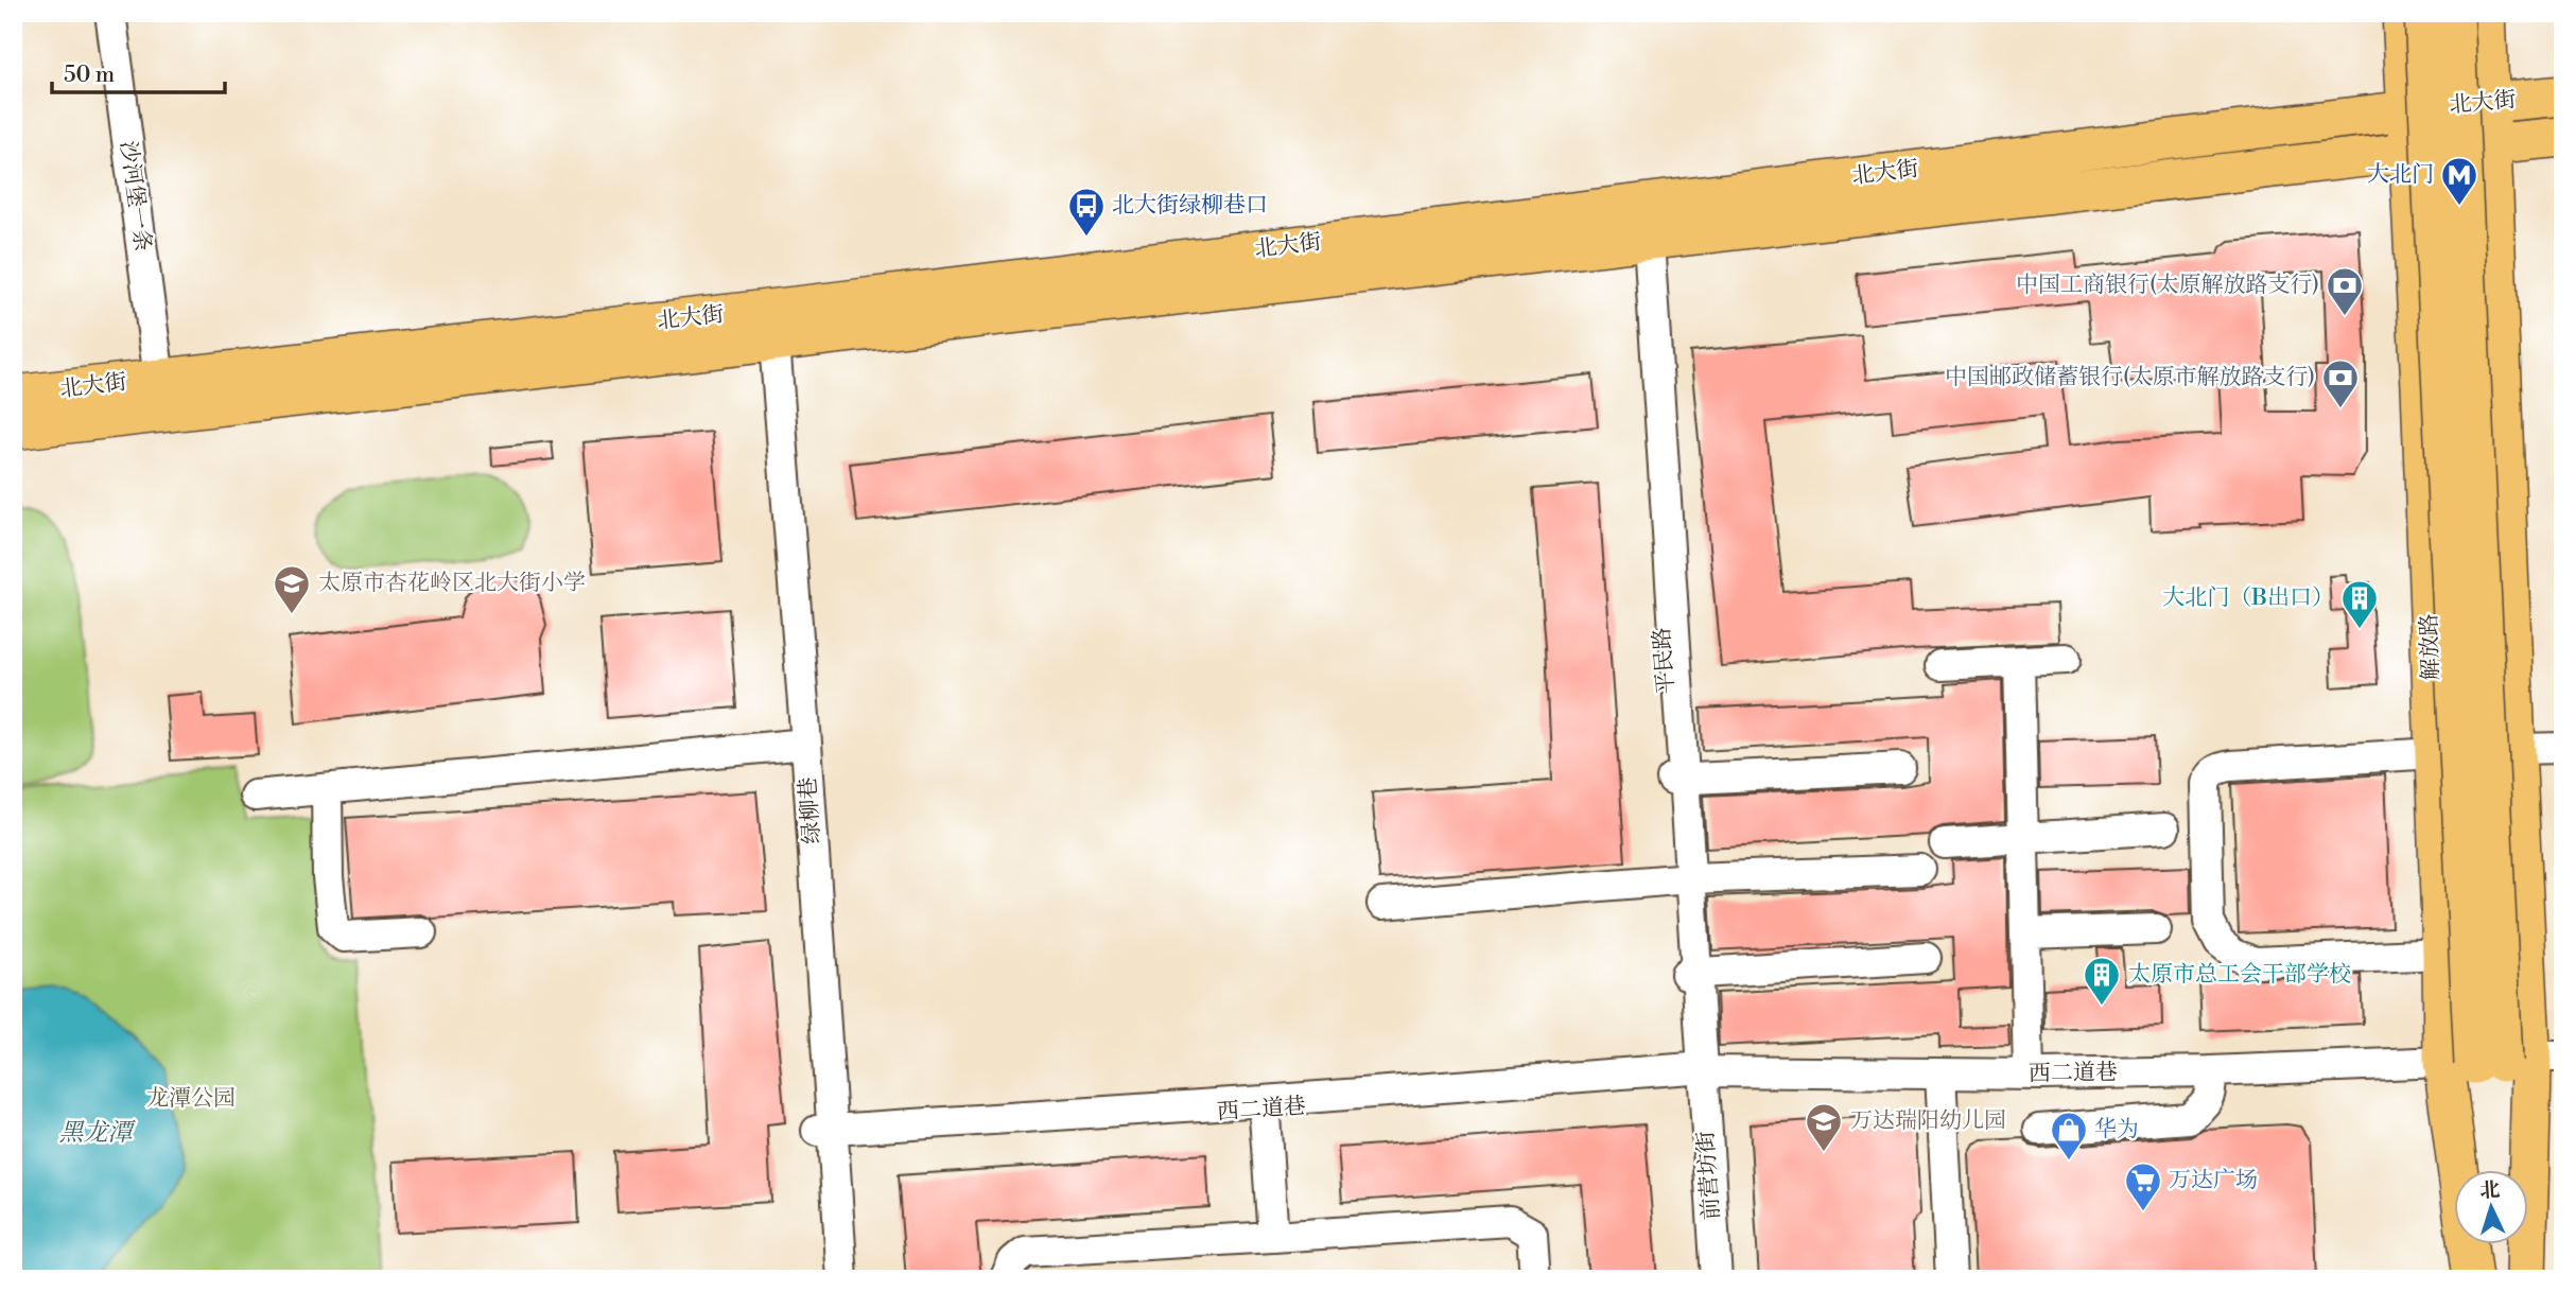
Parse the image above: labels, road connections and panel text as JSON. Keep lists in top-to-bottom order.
{
  "streets": {
    "main road": ["北大街", "解放路"],
    "street": [
      "沙河堡一条",
      "平民路",
      "绿柳巷",
      "西二道巷",
      "前营坊街"
    ]
  },
  "crossings": [
    ["北大街", "沙河堡一条"],
    ["北大街", "解放路"],
    ["解放路", "西二道巷"],
    ["平民路", "西二道巷"],
    ["平民路", "前营坊街"],
    ["绿柳巷", "西二道巷"],
    ["西二道巷", "前营坊街"]
  ],
  "water": ["黑龙潭"],
  "parks": ["龙潭公园"],
  "places": {
    "metro station": ["大北门"],
    "bus stop": ["北大街绿柳巷口"],
    "bank": ["中国工商银行(太原解放路支行)", "中国邮政储蓄银行(太原市解放路支行)"],
    "school or university": ["太原市杏花岭区北大街小学", "万达瑞阳幼儿园"],
    "building": ["大北门（B出口）", "太原市总工会干部学校"],
    "shop": ["华为"],
    "supermarket": ["万达广场"]
  },
  "scale_bar": "50 m",
  "north": "top"
}
